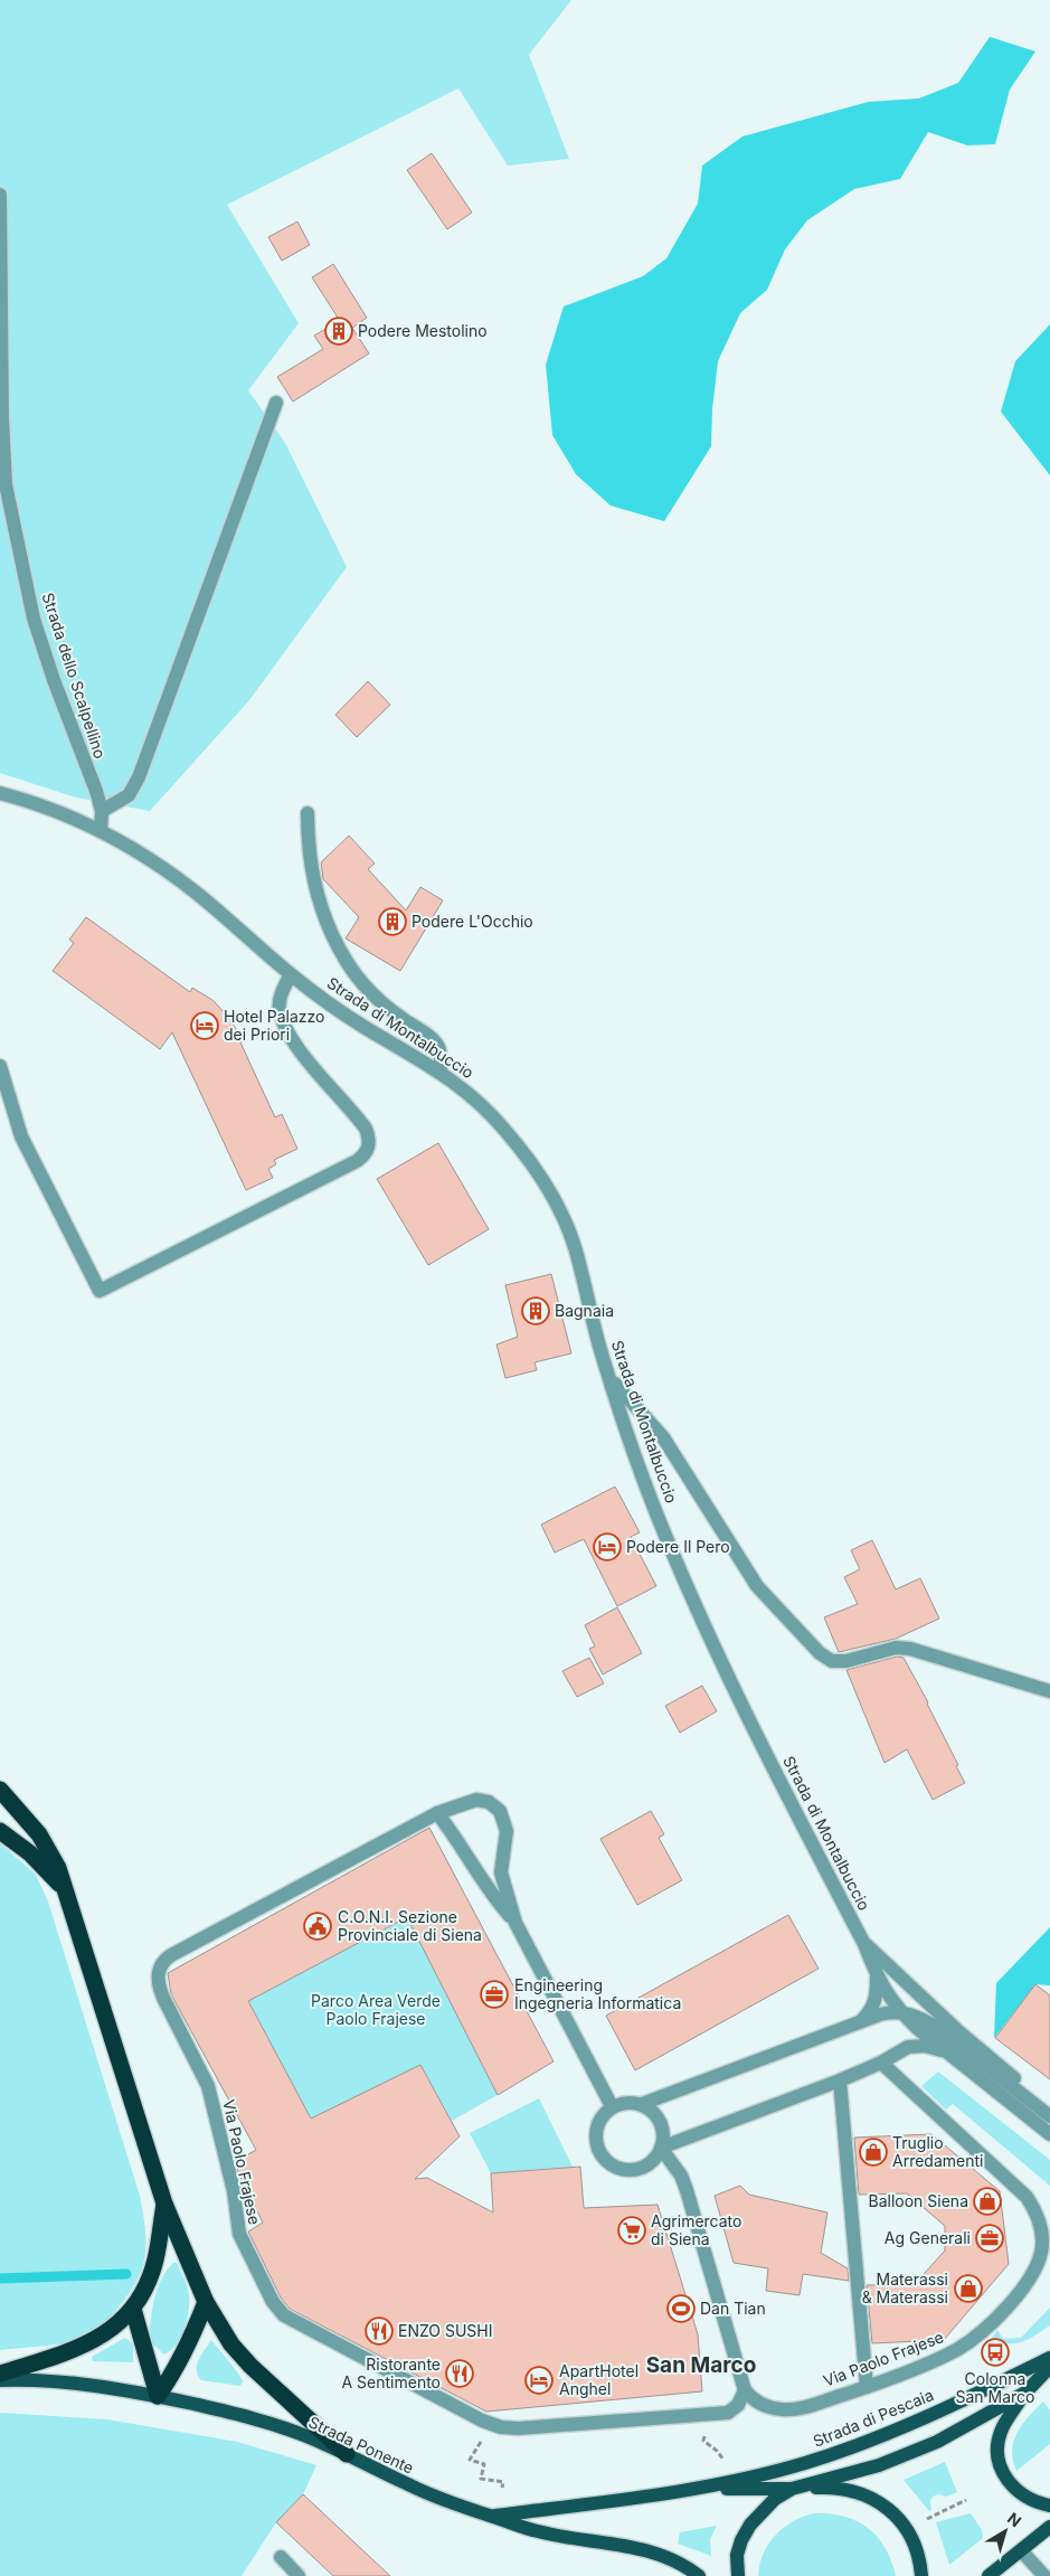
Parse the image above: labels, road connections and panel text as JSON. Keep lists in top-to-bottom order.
{
  "streets": {
    "main road": ["Strada di Pescaia", "Strada Ponente"],
    "street": ["Strada dello Scalpellino", "Strada di Montalbuccio", "Via Paolo Frajese"]
  },
  "crossings": [
    ["Strada dello Scalpellino", "Strada di Montalbuccio"],
    ["Strada di Pescaia", "Strada Ponente"]
  ],
  "districts": ["San Marco"],
  "parks": ["Parco Area Verde Paolo Frajese"],
  "places": {
    "building": ["Podere Mestolino", "Podere L'Occhio", "Bagnaia"],
    "hotel": ["Hotel Palazzo dei Priori", "Podere Il Pero", "ApartHotel Anghel"],
    "public building": ["C.O.N.I. Sezione Provinciale di Siena"],
    "office": ["Engineering Ingegneria Informatica", "Ag Generali"],
    "shop": ["Truglio Arredamenti", "Balloon Siena", "Materassi & Materassi"],
    "supermarket": ["Agrimercato di Siena"],
    "sports": ["Dan Tian"],
    "restaurant": ["ENZO SUSHI", "Ristorante A Sentimento"],
    "bus stop": ["Colonna San Marco"]
  },
  "north": "top right"
}
